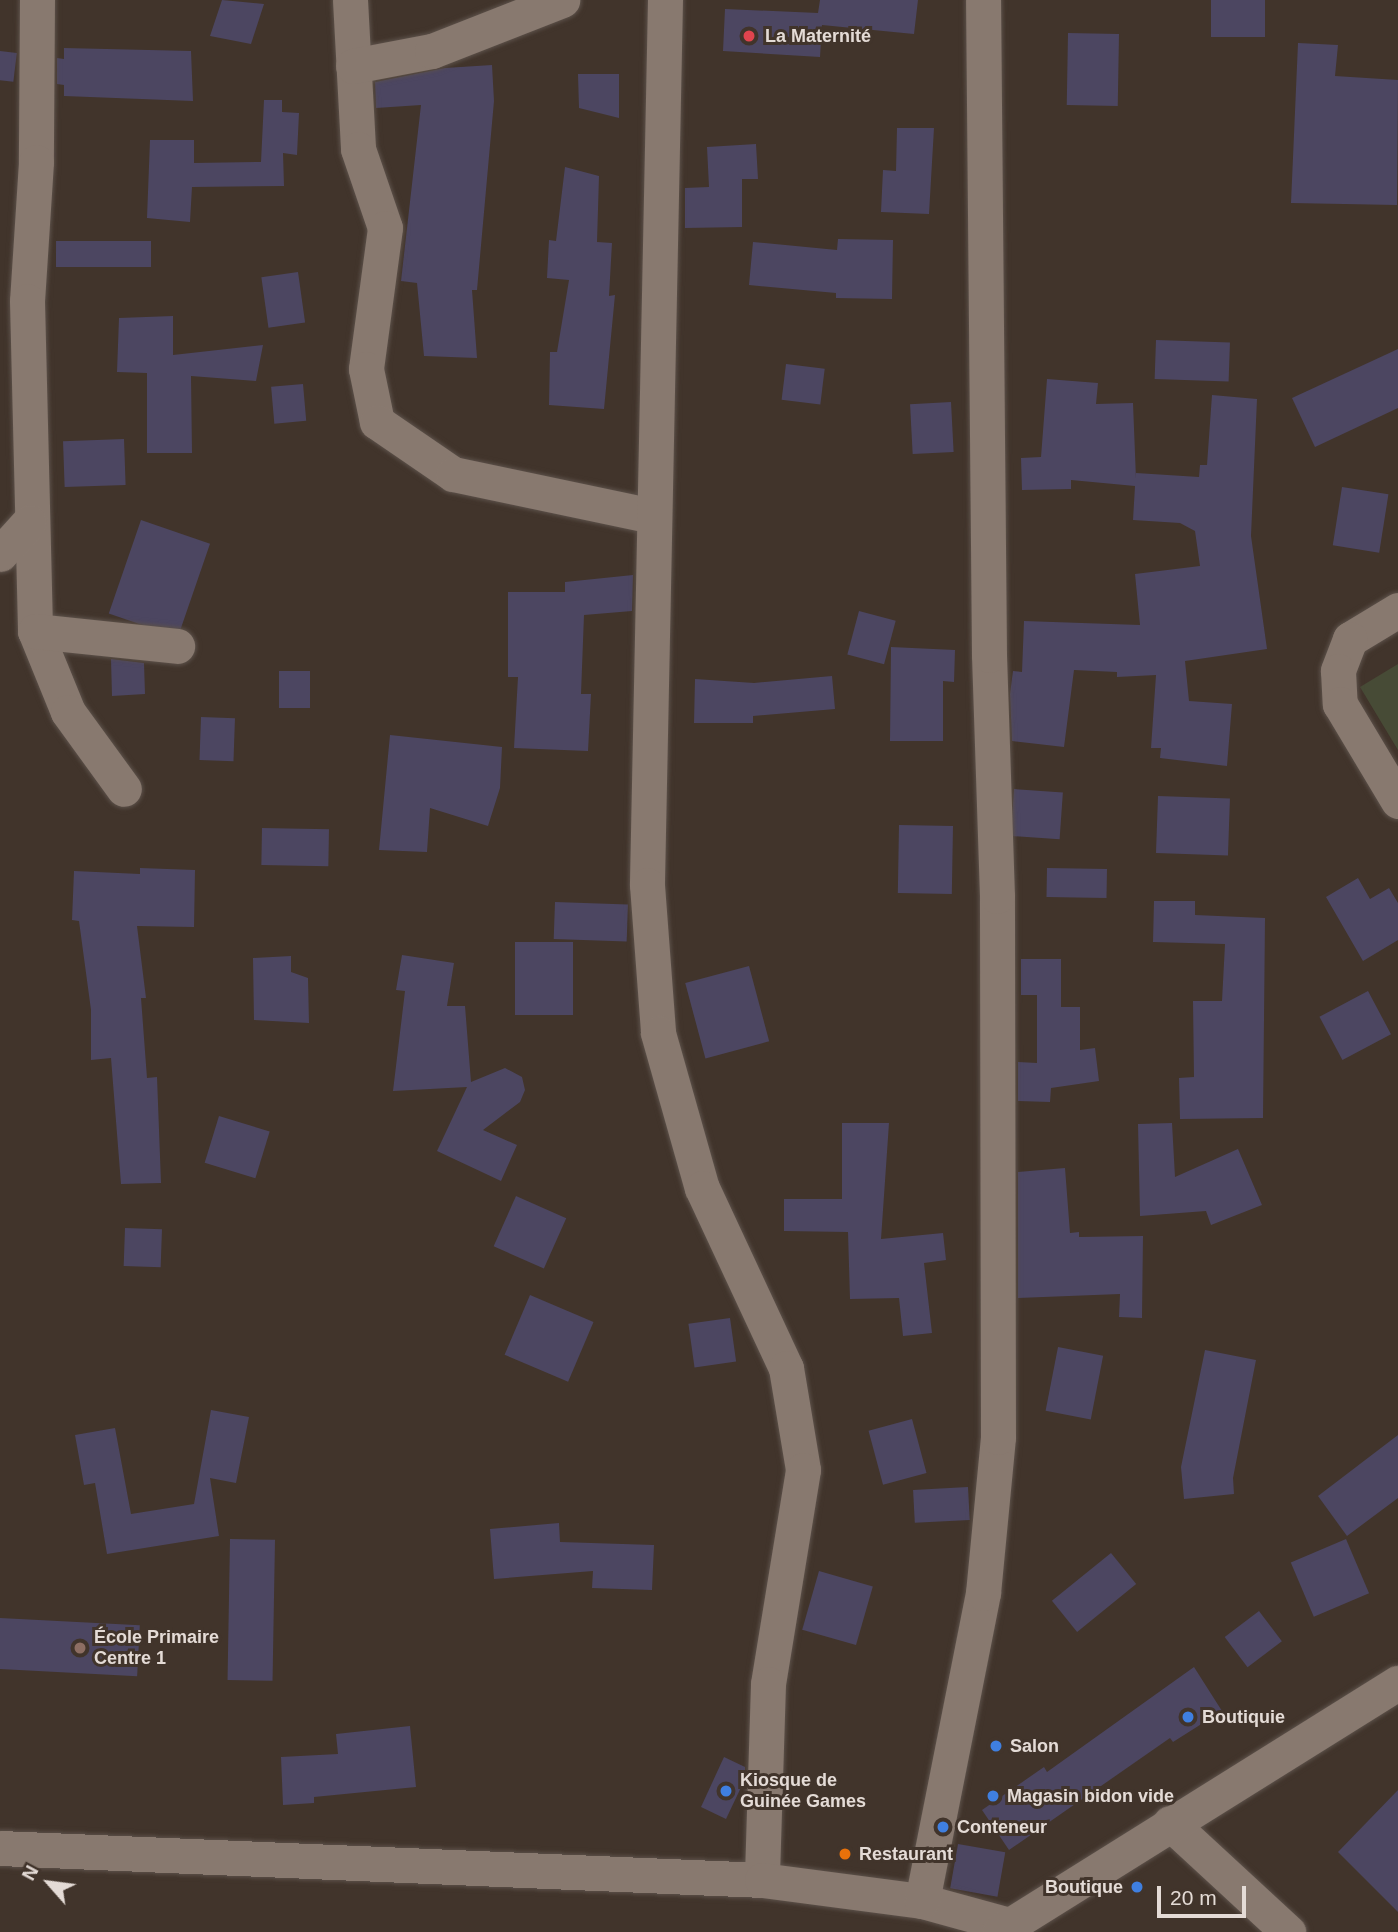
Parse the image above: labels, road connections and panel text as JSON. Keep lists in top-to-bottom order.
{
  "places": [
    "La Maternité",
    "École Primaire Centre 1",
    "Boutiquie",
    "Salon",
    "Kiosque de Guinée Games",
    "Magasin bidon vide",
    "Conteneur",
    "Restaurant",
    "Boutique"
  ],
  "scale_bar": "20 m",
  "north": "top left"
}
